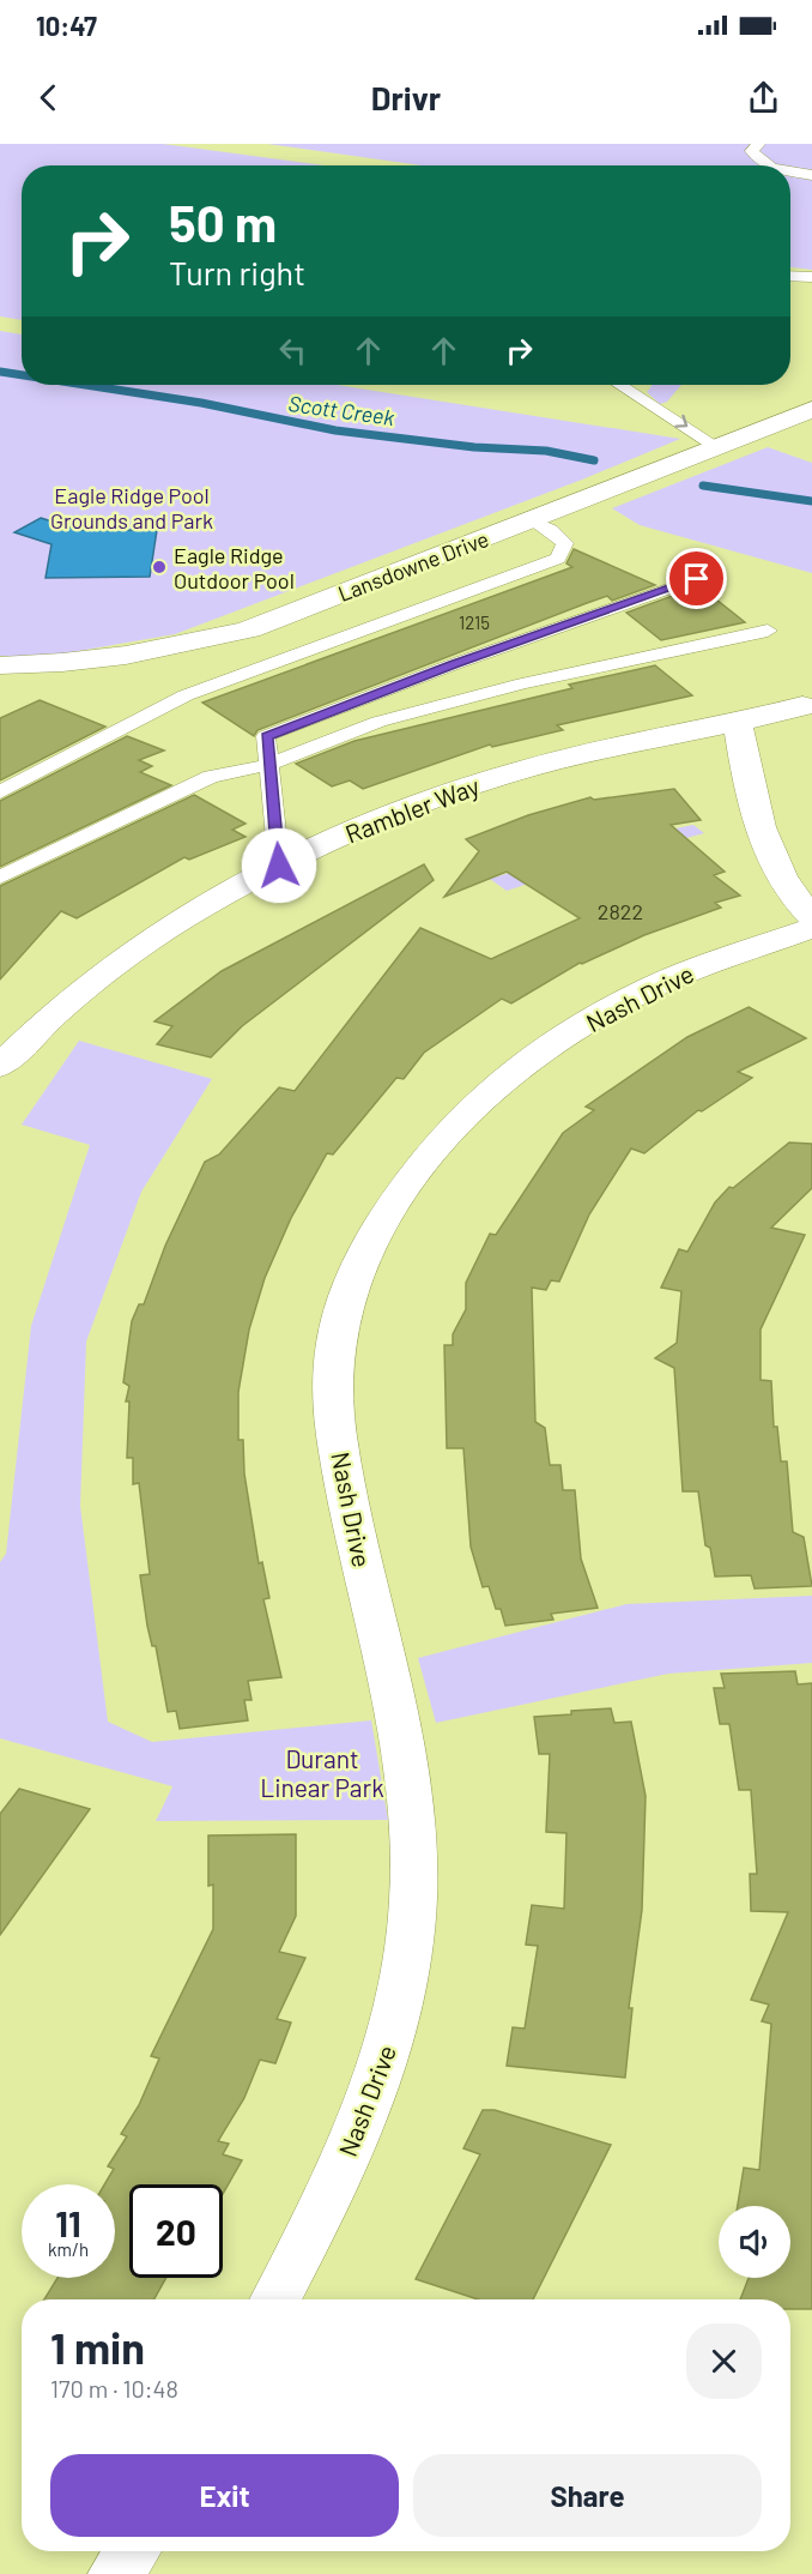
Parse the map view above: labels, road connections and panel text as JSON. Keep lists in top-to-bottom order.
{
  "streets": {
    "street": ["Lansdowne Drive", "Rambler Way", "Nash Drive"]
  },
  "water": ["Scott Creek"],
  "parks": ["Eagle Ridge Pool Grounds and Park", "Durant Linear Park"],
  "places": ["Eagle Ridge Outdoor Pool"],
  "house_numbers": ["1215", "2822"],
  "page": {
    "status": "10:47",
    "header": "Drivr",
    "turn": ["50 m", "Turn right"],
    "speed": "11 km/h",
    "limit": "20",
    "heading": ["1 min", "170 m · 10:48"],
    "buttons": ["Exit", "Share"]
  }
}
